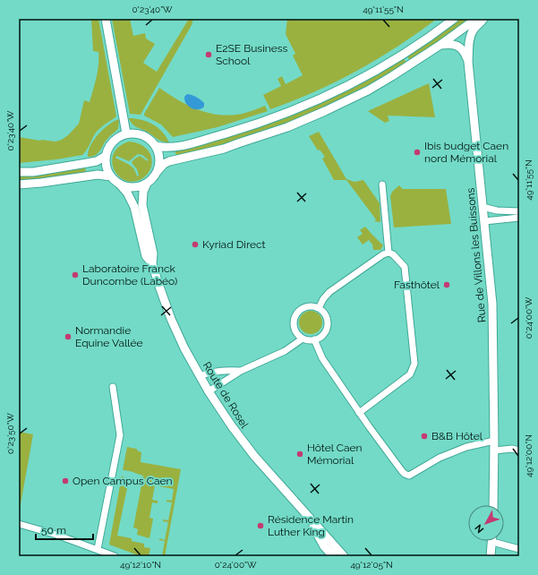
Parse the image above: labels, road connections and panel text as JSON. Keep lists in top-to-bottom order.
{
  "streets": {
    "street": ["Rue de Villons les Buissons", "Route de Rosel"]
  },
  "places": [
    "E2SE Business School",
    "Ibis budget Caen nord Mémorial",
    "Kyriad Direct",
    "Laboratoire Franck Duncombe (Labéo)",
    "Fasthôtel",
    "Normandie Equine Vallée",
    "B&B Hôtel",
    "Hôtel Caen Mémorial",
    "Open Campus Caen",
    "Résidence Martin Luther King"
  ],
  "scale_bar": "50 m",
  "north": "bottom left",
  "coordinates": [
    "0°23'40\"W",
    "49°11'55\"N",
    "0°24'00\"W",
    "0°23'50\"W",
    "49°12'00\"N",
    "49°12'10\"N",
    "49°12'05\"N"
  ]
}
